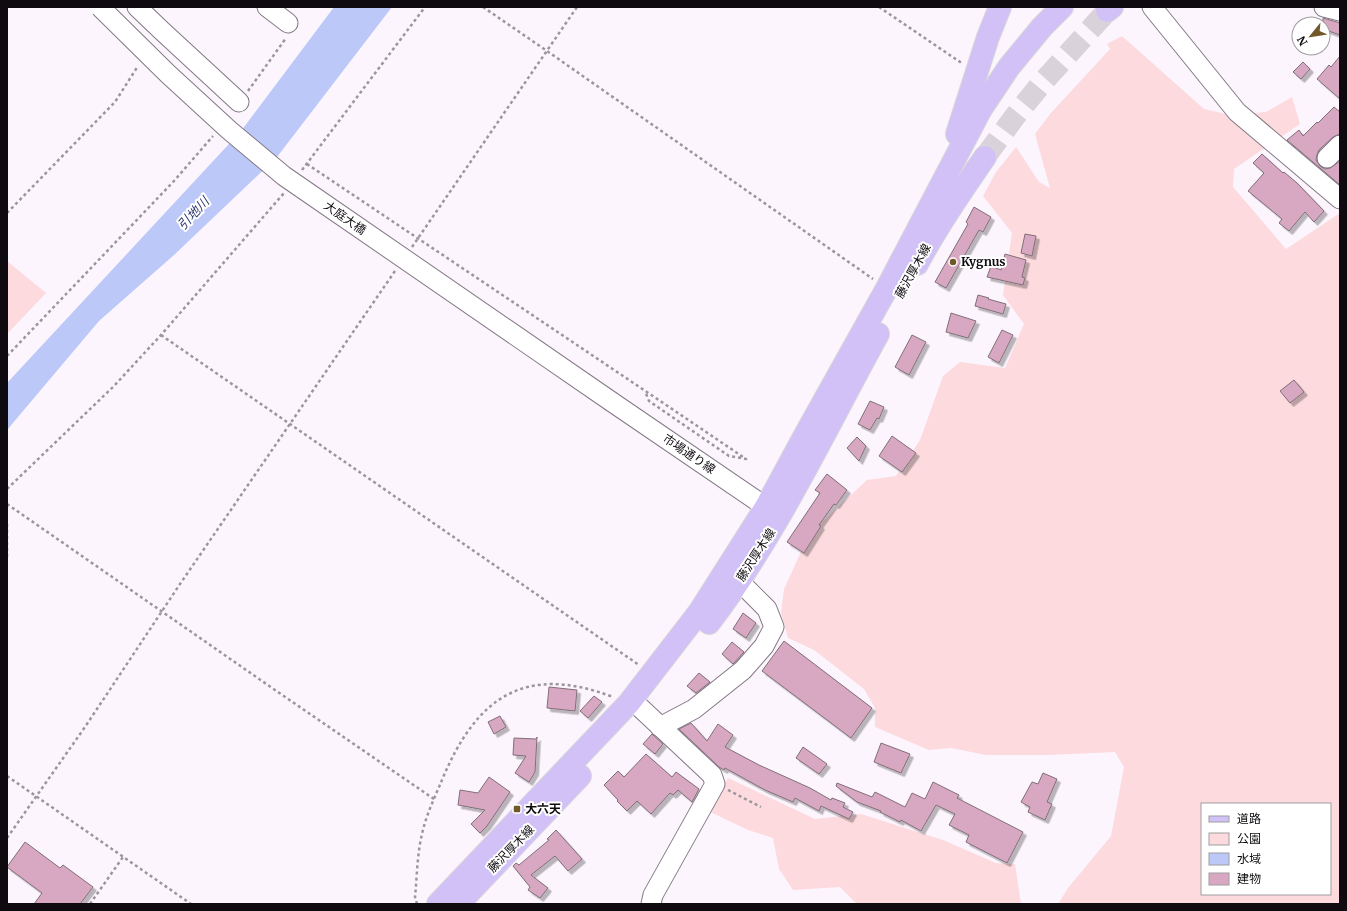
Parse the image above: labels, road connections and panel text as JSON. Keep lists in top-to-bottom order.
{
  "streets": {
    "main road": ["藤沢厚木線"],
    "street": ["大庭大橋", "市場通り線"]
  },
  "crossings": [
    ["大庭大橋", "市場通り線"],
    ["藤沢厚木線", "市場通り線"]
  ],
  "water": ["引地川"],
  "places": {
    "other": ["Kygnus"],
    "transit": ["大六天"]
  },
  "legend": [
    "道路",
    "公園",
    "水域",
    "建物"
  ],
  "north": "bottom left"
}
